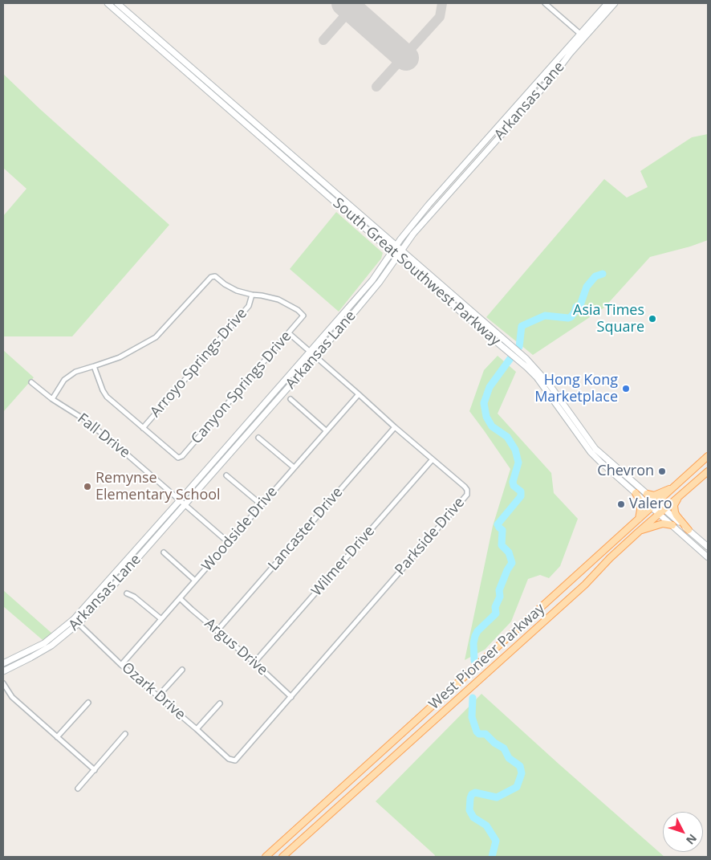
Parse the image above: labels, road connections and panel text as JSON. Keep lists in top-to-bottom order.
{
  "streets": {
    "main road": ["Arkansas Lane", "South Great Southwest Parkway", "West Pioneer Parkway"],
    "street": [
      "Arroyo Springs Drive",
      "Canyon Springs Drive",
      "Fall Drive",
      "Woodside Drive",
      "Lancaster Drive",
      "Parkside Drive",
      "Wilmer Drive",
      "Argus Drive",
      "Ozark Drive"
    ]
  },
  "crossings": [
    ["Arkansas Lane", "South Great Southwest Parkway"],
    ["Arkansas Lane", "Fall Drive"],
    ["Arkansas Lane", "Parkside Drive"],
    ["Arkansas Lane", "Ozark Drive"],
    ["South Great Southwest Parkway", "West Pioneer Parkway"],
    ["Arroyo Springs Drive", "Canyon Springs Drive"],
    ["Canyon Springs Drive", "Parkside Drive"],
    ["Fall Drive", "Woodside Drive"],
    ["Woodside Drive", "Parkside Drive"],
    ["Woodside Drive", "Argus Drive"],
    ["Woodside Drive", "Ozark Drive"],
    ["Lancaster Drive", "Parkside Drive"],
    ["Lancaster Drive", "Argus Drive"],
    ["Parkside Drive", "Wilmer Drive"],
    ["Parkside Drive", "Argus Drive"],
    ["Parkside Drive", "Ozark Drive"],
    ["Wilmer Drive", "Argus Drive"]
  ],
  "places": [
    "Asia Times Square",
    "Hong Kong Marketplace",
    "Chevron",
    "Remynse Elementary School",
    "Valero"
  ],
  "north": "bottom right"
}
